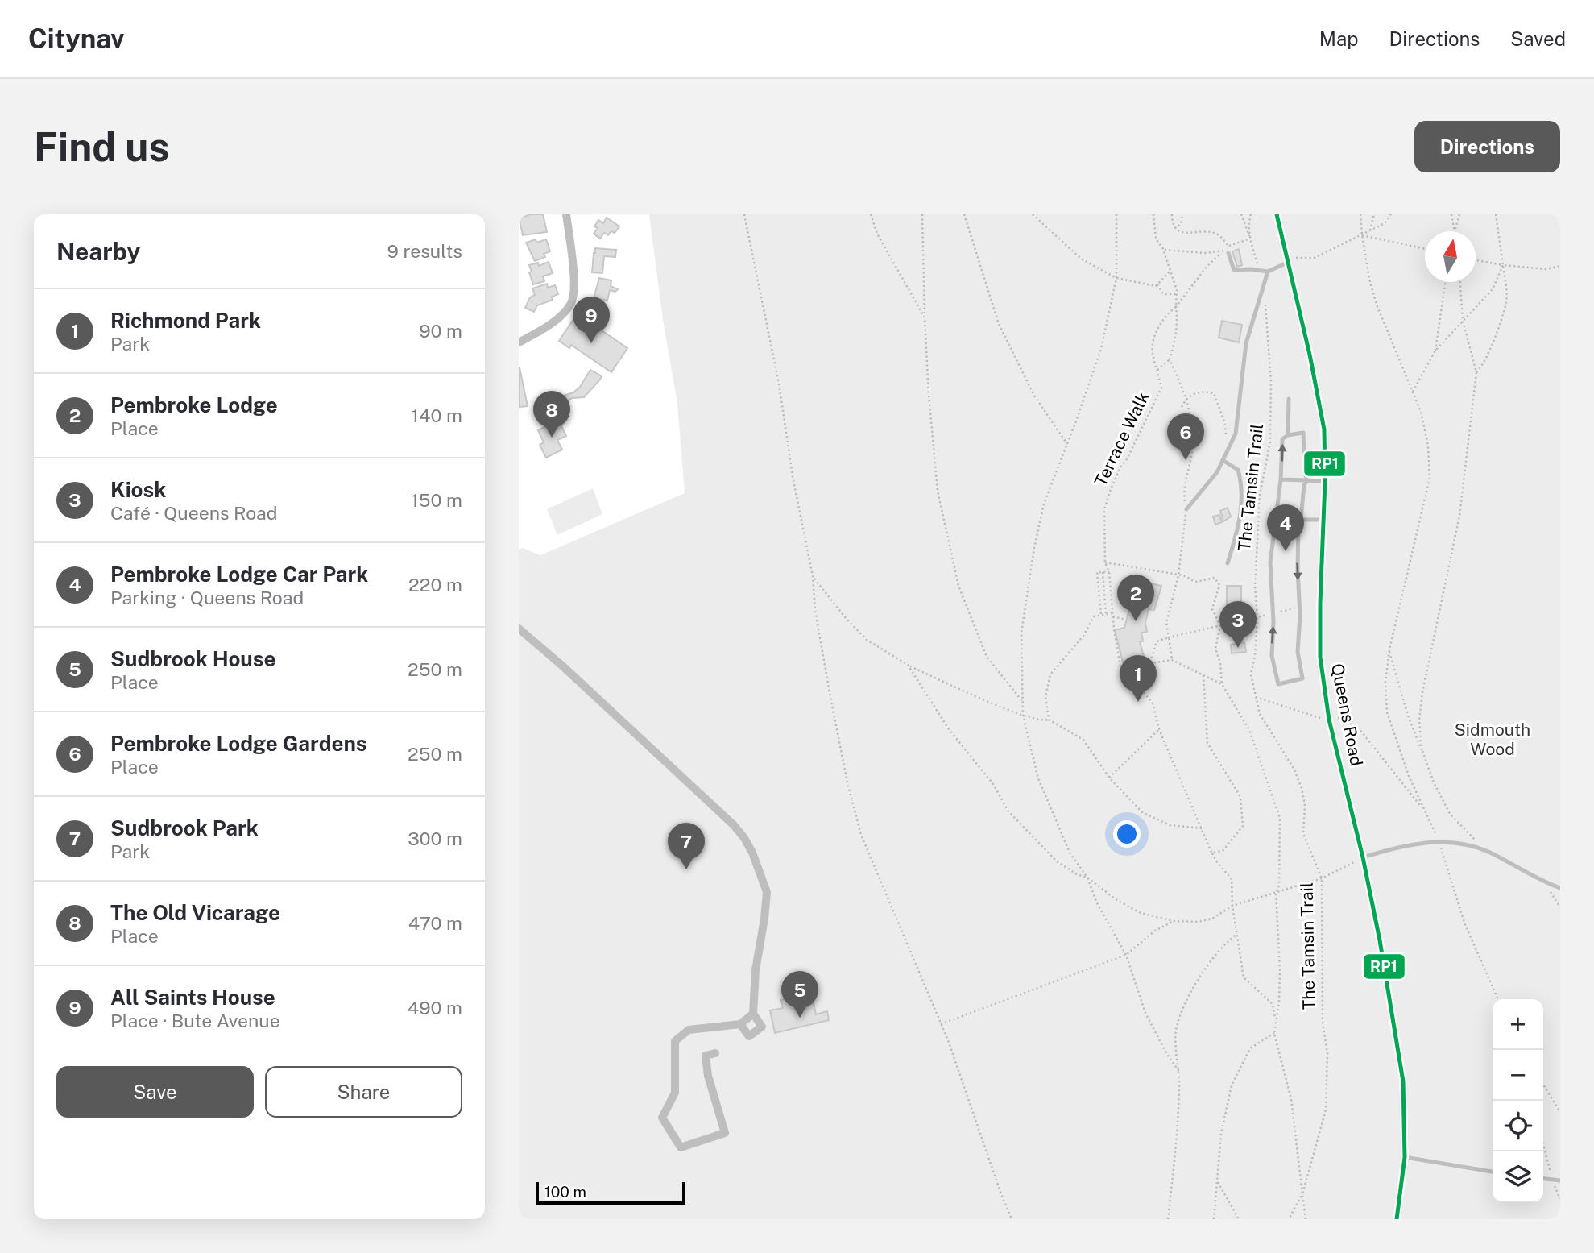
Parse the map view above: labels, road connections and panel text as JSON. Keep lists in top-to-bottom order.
{
  "streets": {
    "street": ["Queens Road"],
    "path": ["Terrace Walk", "The Tamsin Trail"]
  },
  "parks": ["Sidmouth Wood"],
  "lines": ["transit line RP1"],
  "scale_bar": "100 m",
  "north": "top",
  "page": {
    "header": "Citynav",
    "nav": ["Map", "Directions", "Saved"],
    "buttons": [
      "Directions",
      ["Save", "Share"]
    ],
    "title": "Find us",
    "heading": ["Nearby", "9 results"],
    "list": [
      {
        "mark": "1",
        "name": "Richmond Park",
        "note": "Park",
        "value": "90 m"
      },
      {
        "mark": "2",
        "name": "Pembroke Lodge",
        "note": "Place",
        "value": "140 m"
      },
      {
        "mark": "3",
        "name": "Kiosk",
        "note": "Café · Queens Road",
        "value": "150 m"
      },
      {
        "mark": "4",
        "name": "Pembroke Lodge Car Park",
        "note": "Parking · Queens Road",
        "value": "220 m"
      },
      {
        "mark": "5",
        "name": "Sudbrook House",
        "note": "Place",
        "value": "250 m"
      },
      {
        "mark": "6",
        "name": "Pembroke Lodge Gardens",
        "note": "Place",
        "value": "250 m"
      },
      {
        "mark": "7",
        "name": "Sudbrook Park",
        "note": "Park",
        "value": "300 m"
      },
      {
        "mark": "8",
        "name": "The Old Vicarage",
        "note": "Place",
        "value": "470 m"
      },
      {
        "mark": "9",
        "name": "All Saints House",
        "note": "Place · Bute Avenue",
        "value": "490 m"
      }
    ],
    "pins": [
      "9",
      "8",
      "6",
      "4",
      "2",
      "3",
      "1",
      "7",
      "5"
    ],
    "map_buttons": ["+", "−"],
    "scale": "100 m"
  }
}
